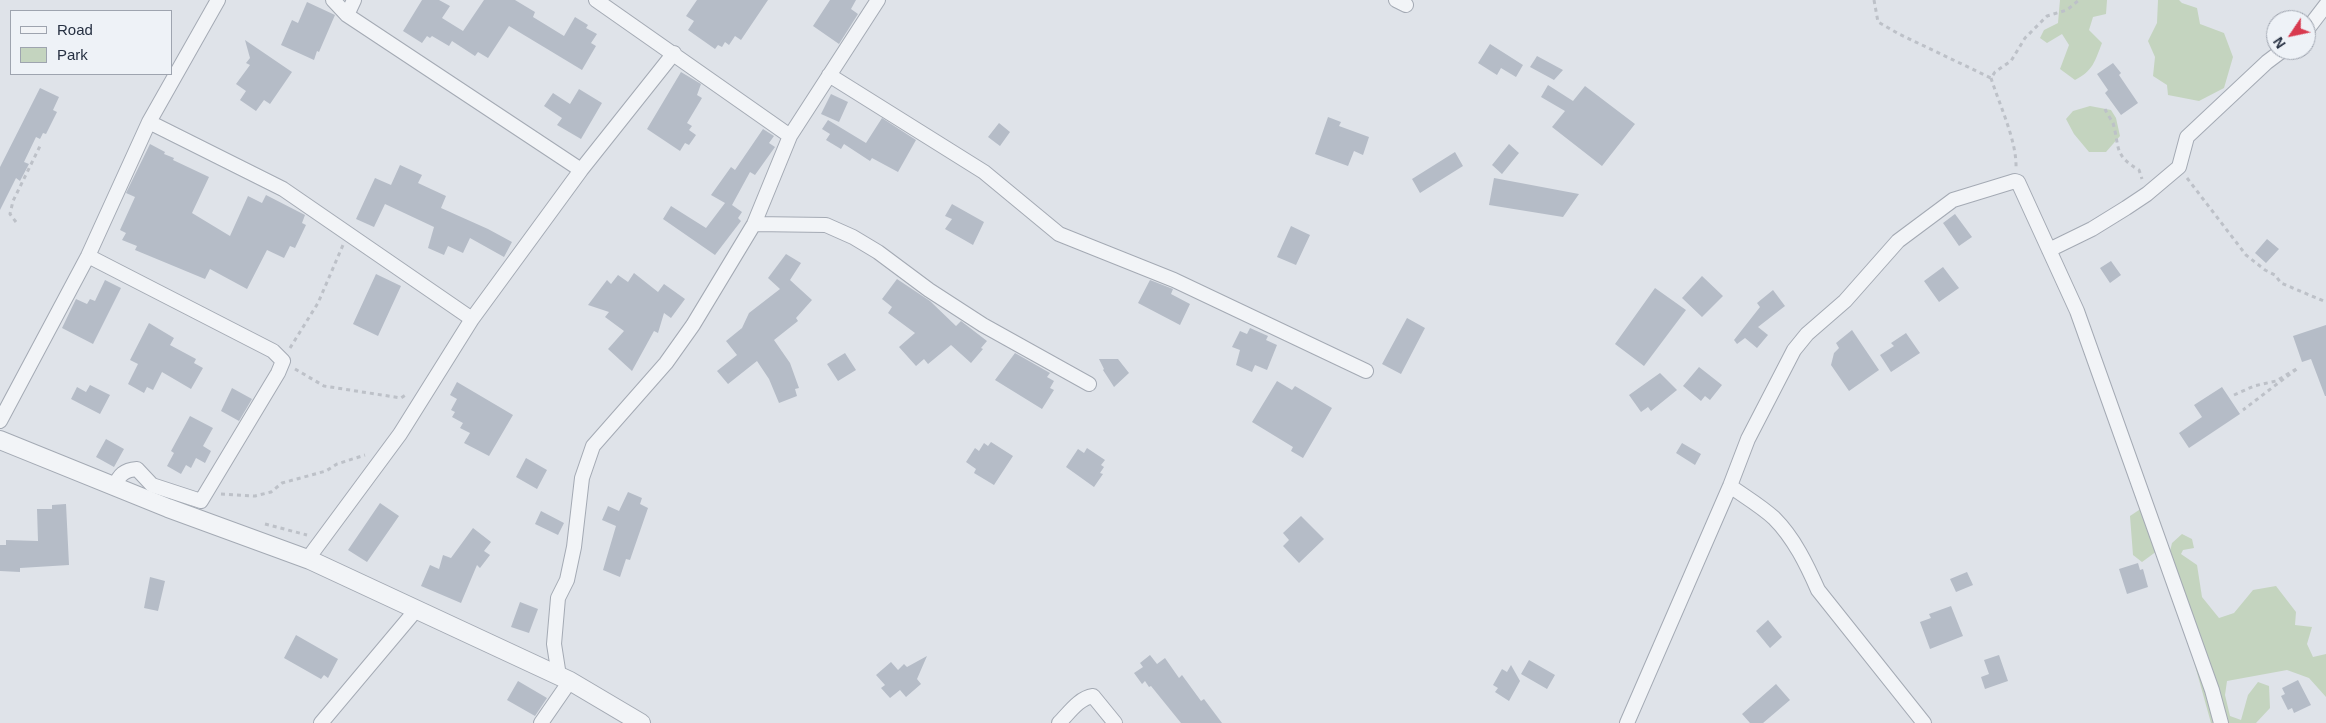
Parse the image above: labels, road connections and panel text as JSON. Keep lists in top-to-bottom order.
{
  "legend": ["Road", "Park"],
  "north": "bottom left"
}
